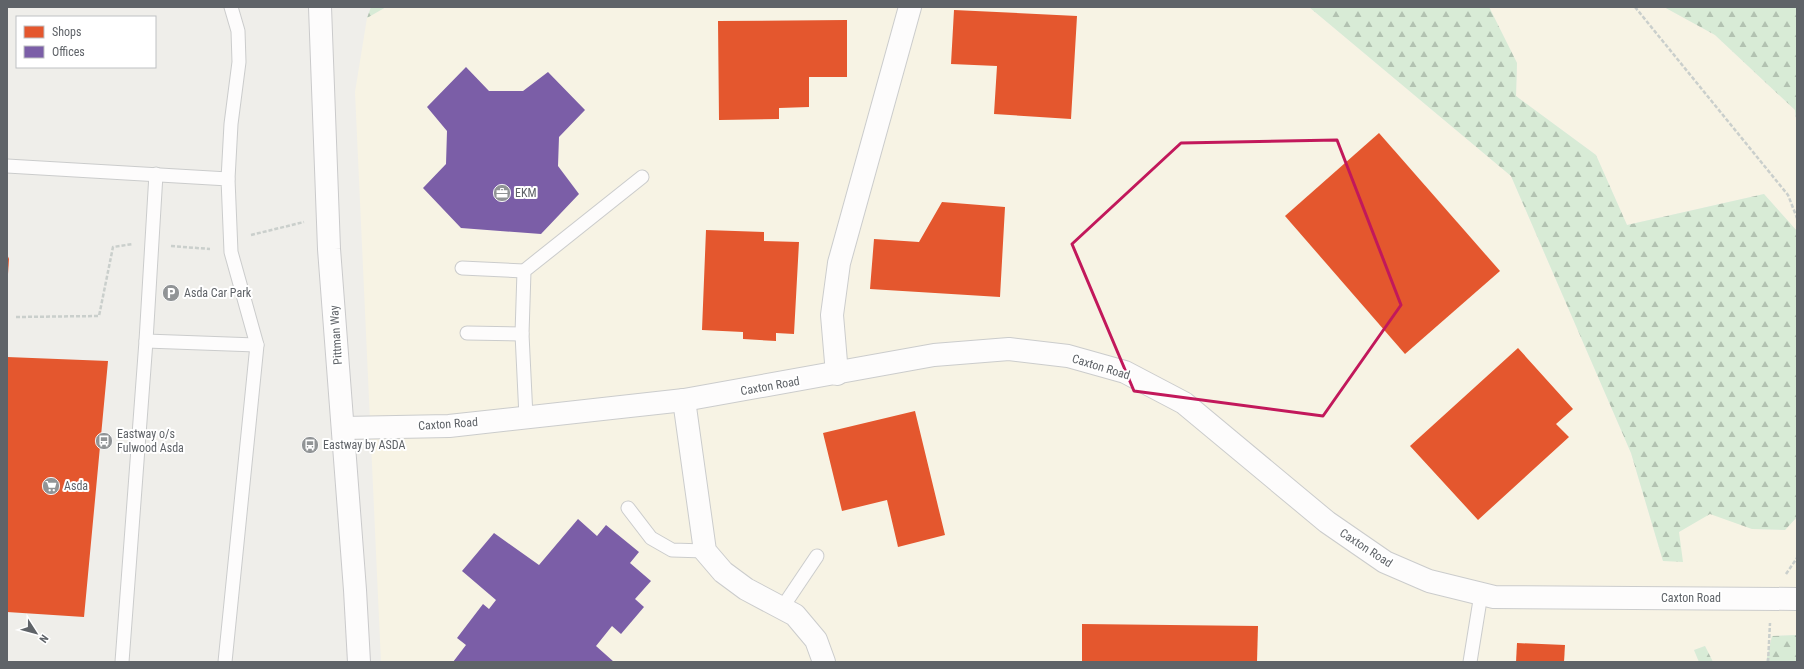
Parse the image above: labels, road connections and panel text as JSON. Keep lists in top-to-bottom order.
{
  "streets": {
    "street": ["Pittman Way", "Caxton Road"]
  },
  "crossings": [
    ["Pittman Way", "Caxton Road"]
  ],
  "places": {
    "office": ["EKM"],
    "parking": ["Asda Car Park"],
    "bus stop": ["Eastway o/s Fulwood Asda", "Eastway by ASDA"],
    "supermarket": ["Asda"]
  },
  "legend": ["Shops", "Offices"],
  "north": "bottom right"
}
